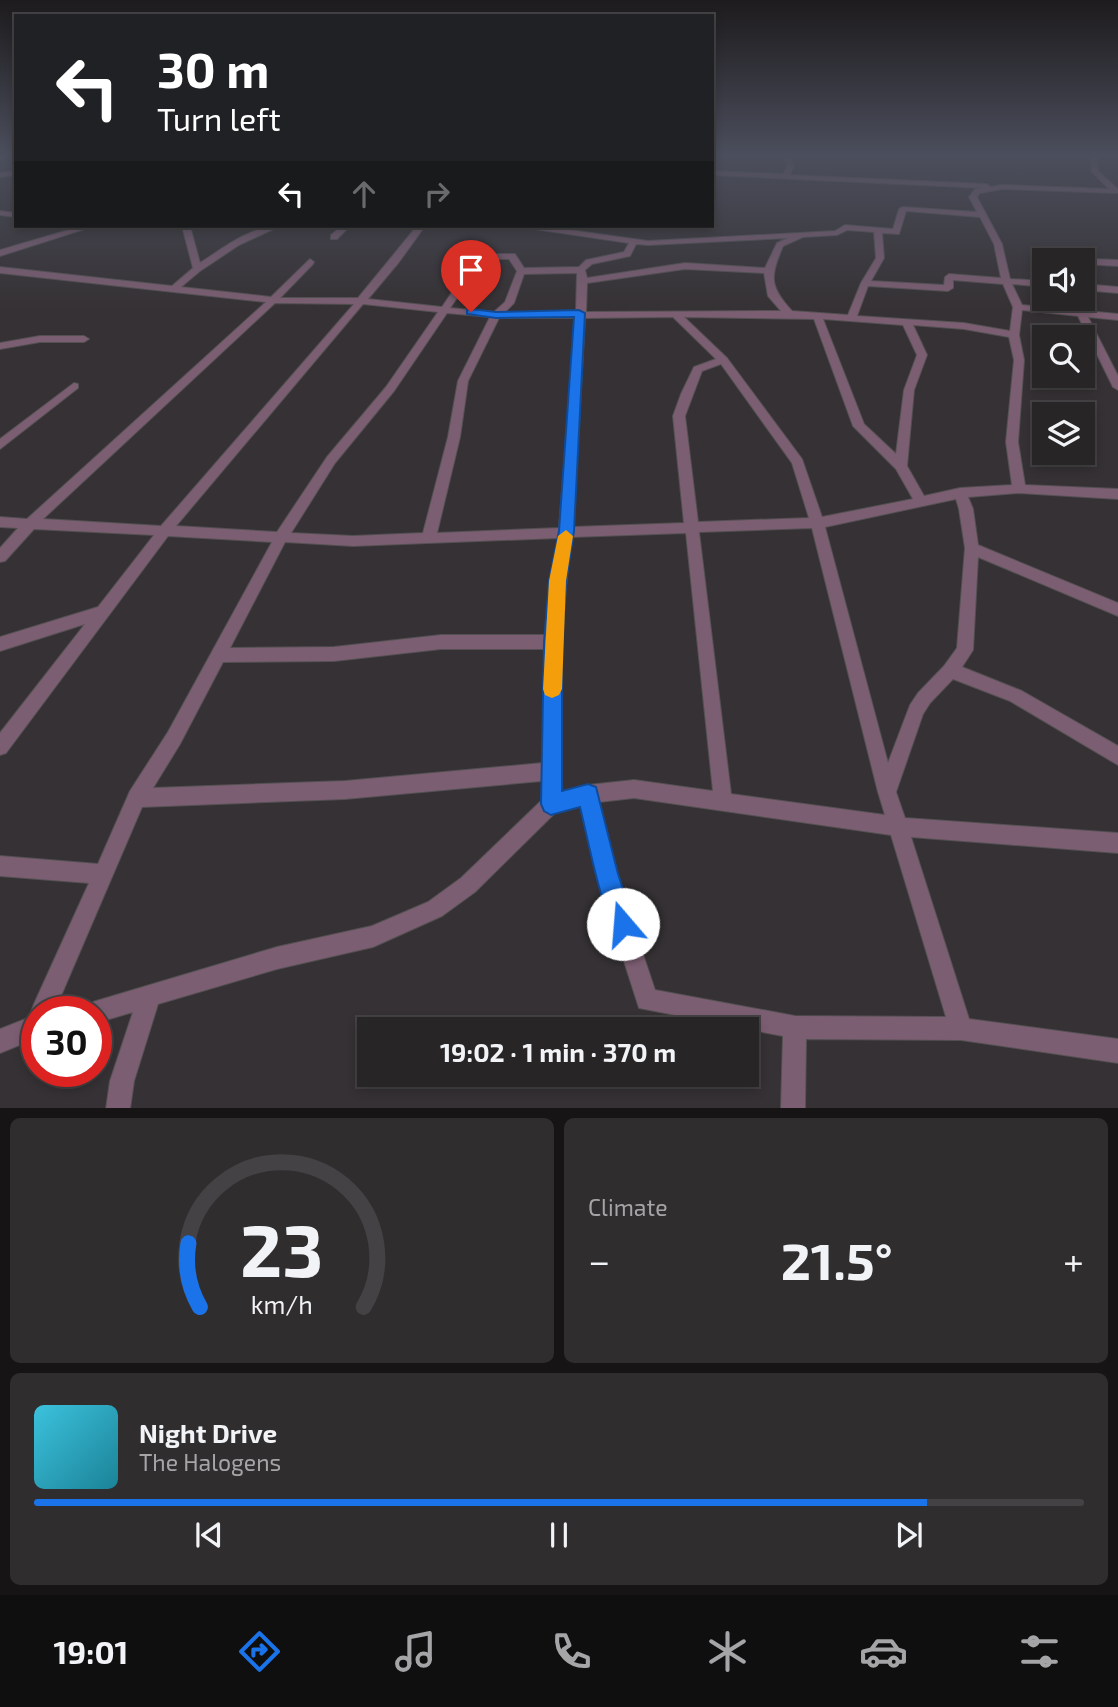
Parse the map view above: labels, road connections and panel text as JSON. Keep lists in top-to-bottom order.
{
  "page": {
    "turn": ["30 m", "Turn left"],
    "limit": "30",
    "trip": "19:02 · 1 min · 370 m",
    "tile": "Climate",
    "heat": ["−", "21.5°", "+"],
    "song": ["Night Drive", "The Halogens"],
    "tabs": "19:01",
    "gauge": ["23", "km/h"]
  }
}
